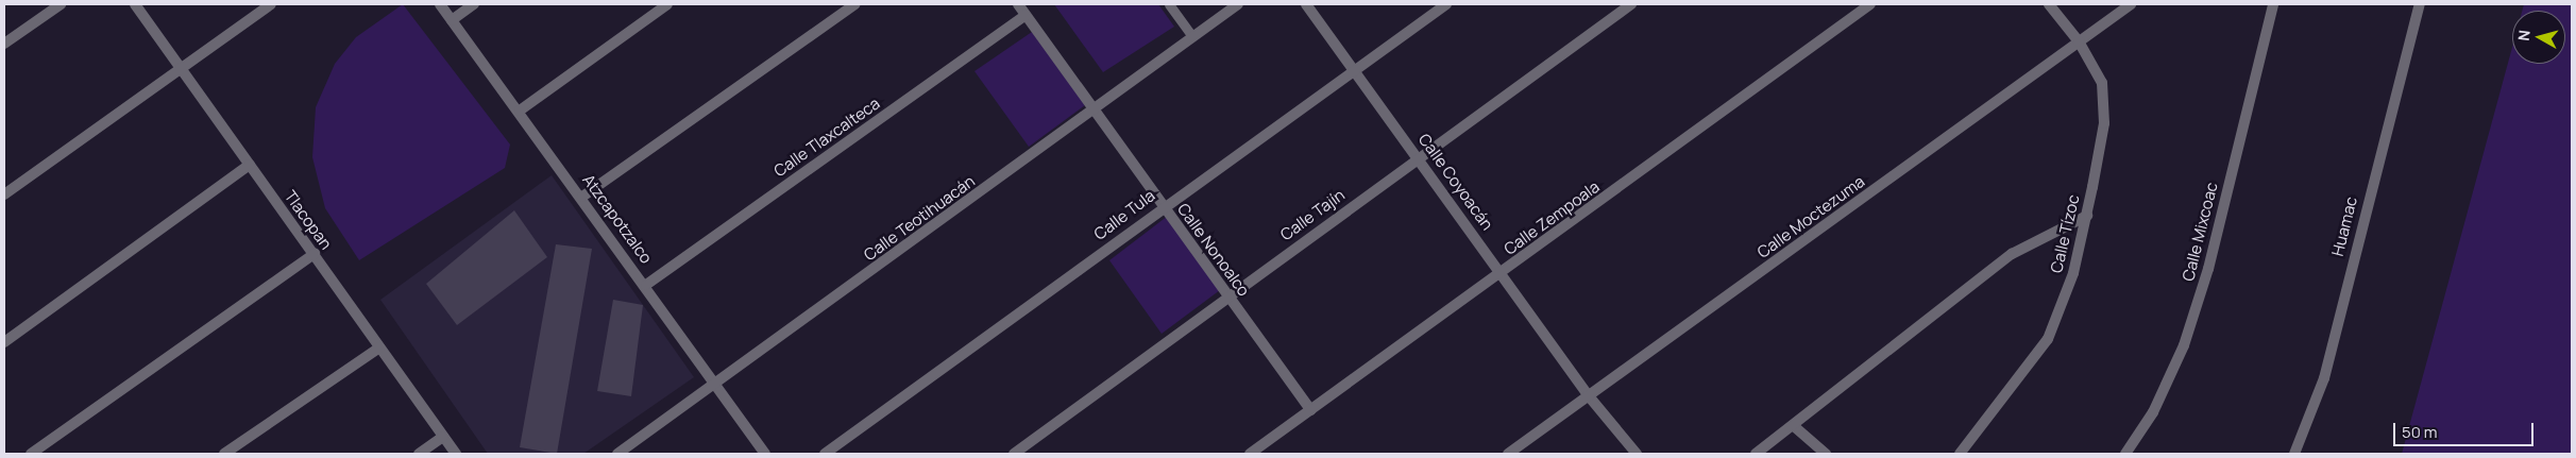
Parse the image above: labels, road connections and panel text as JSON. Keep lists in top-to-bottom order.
{
  "streets": {
    "street": [
      "Calle Tlaxcalteca",
      "Calle Coyoacán",
      "Calle Tula",
      "Calle Tajín",
      "Calle Moctezuma",
      "Calle Teotihuacán",
      "Calle Zempoala",
      "Atzcapotzalco",
      "Tlacopan",
      "Huamac",
      "Calle Mixcoac",
      "Calle Tízoc",
      "Calle Nonoalco"
    ]
  },
  "crossings": [
    ["Calle Tlaxcalteca", "Atzcapotzalco"],
    ["Calle Tlaxcalteca", "Calle Nonoalco"],
    ["Calle Coyoacán", "Calle Tula"],
    ["Calle Coyoacán", "Calle Tajín"],
    ["Calle Coyoacán", "Calle Moctezuma"],
    ["Calle Coyoacán", "Calle Zempoala"],
    ["Calle Tula", "Calle Nonoalco"],
    ["Calle Tajín", "Calle Nonoalco"],
    ["Calle Moctezuma", "Calle Tízoc"],
    ["Calle Teotihuacán", "Atzcapotzalco"],
    ["Calle Teotihuacán", "Calle Nonoalco"],
    ["Calle Zempoala", "Calle Nonoalco"]
  ],
  "scale_bar": "50 m",
  "north": "left"
}
